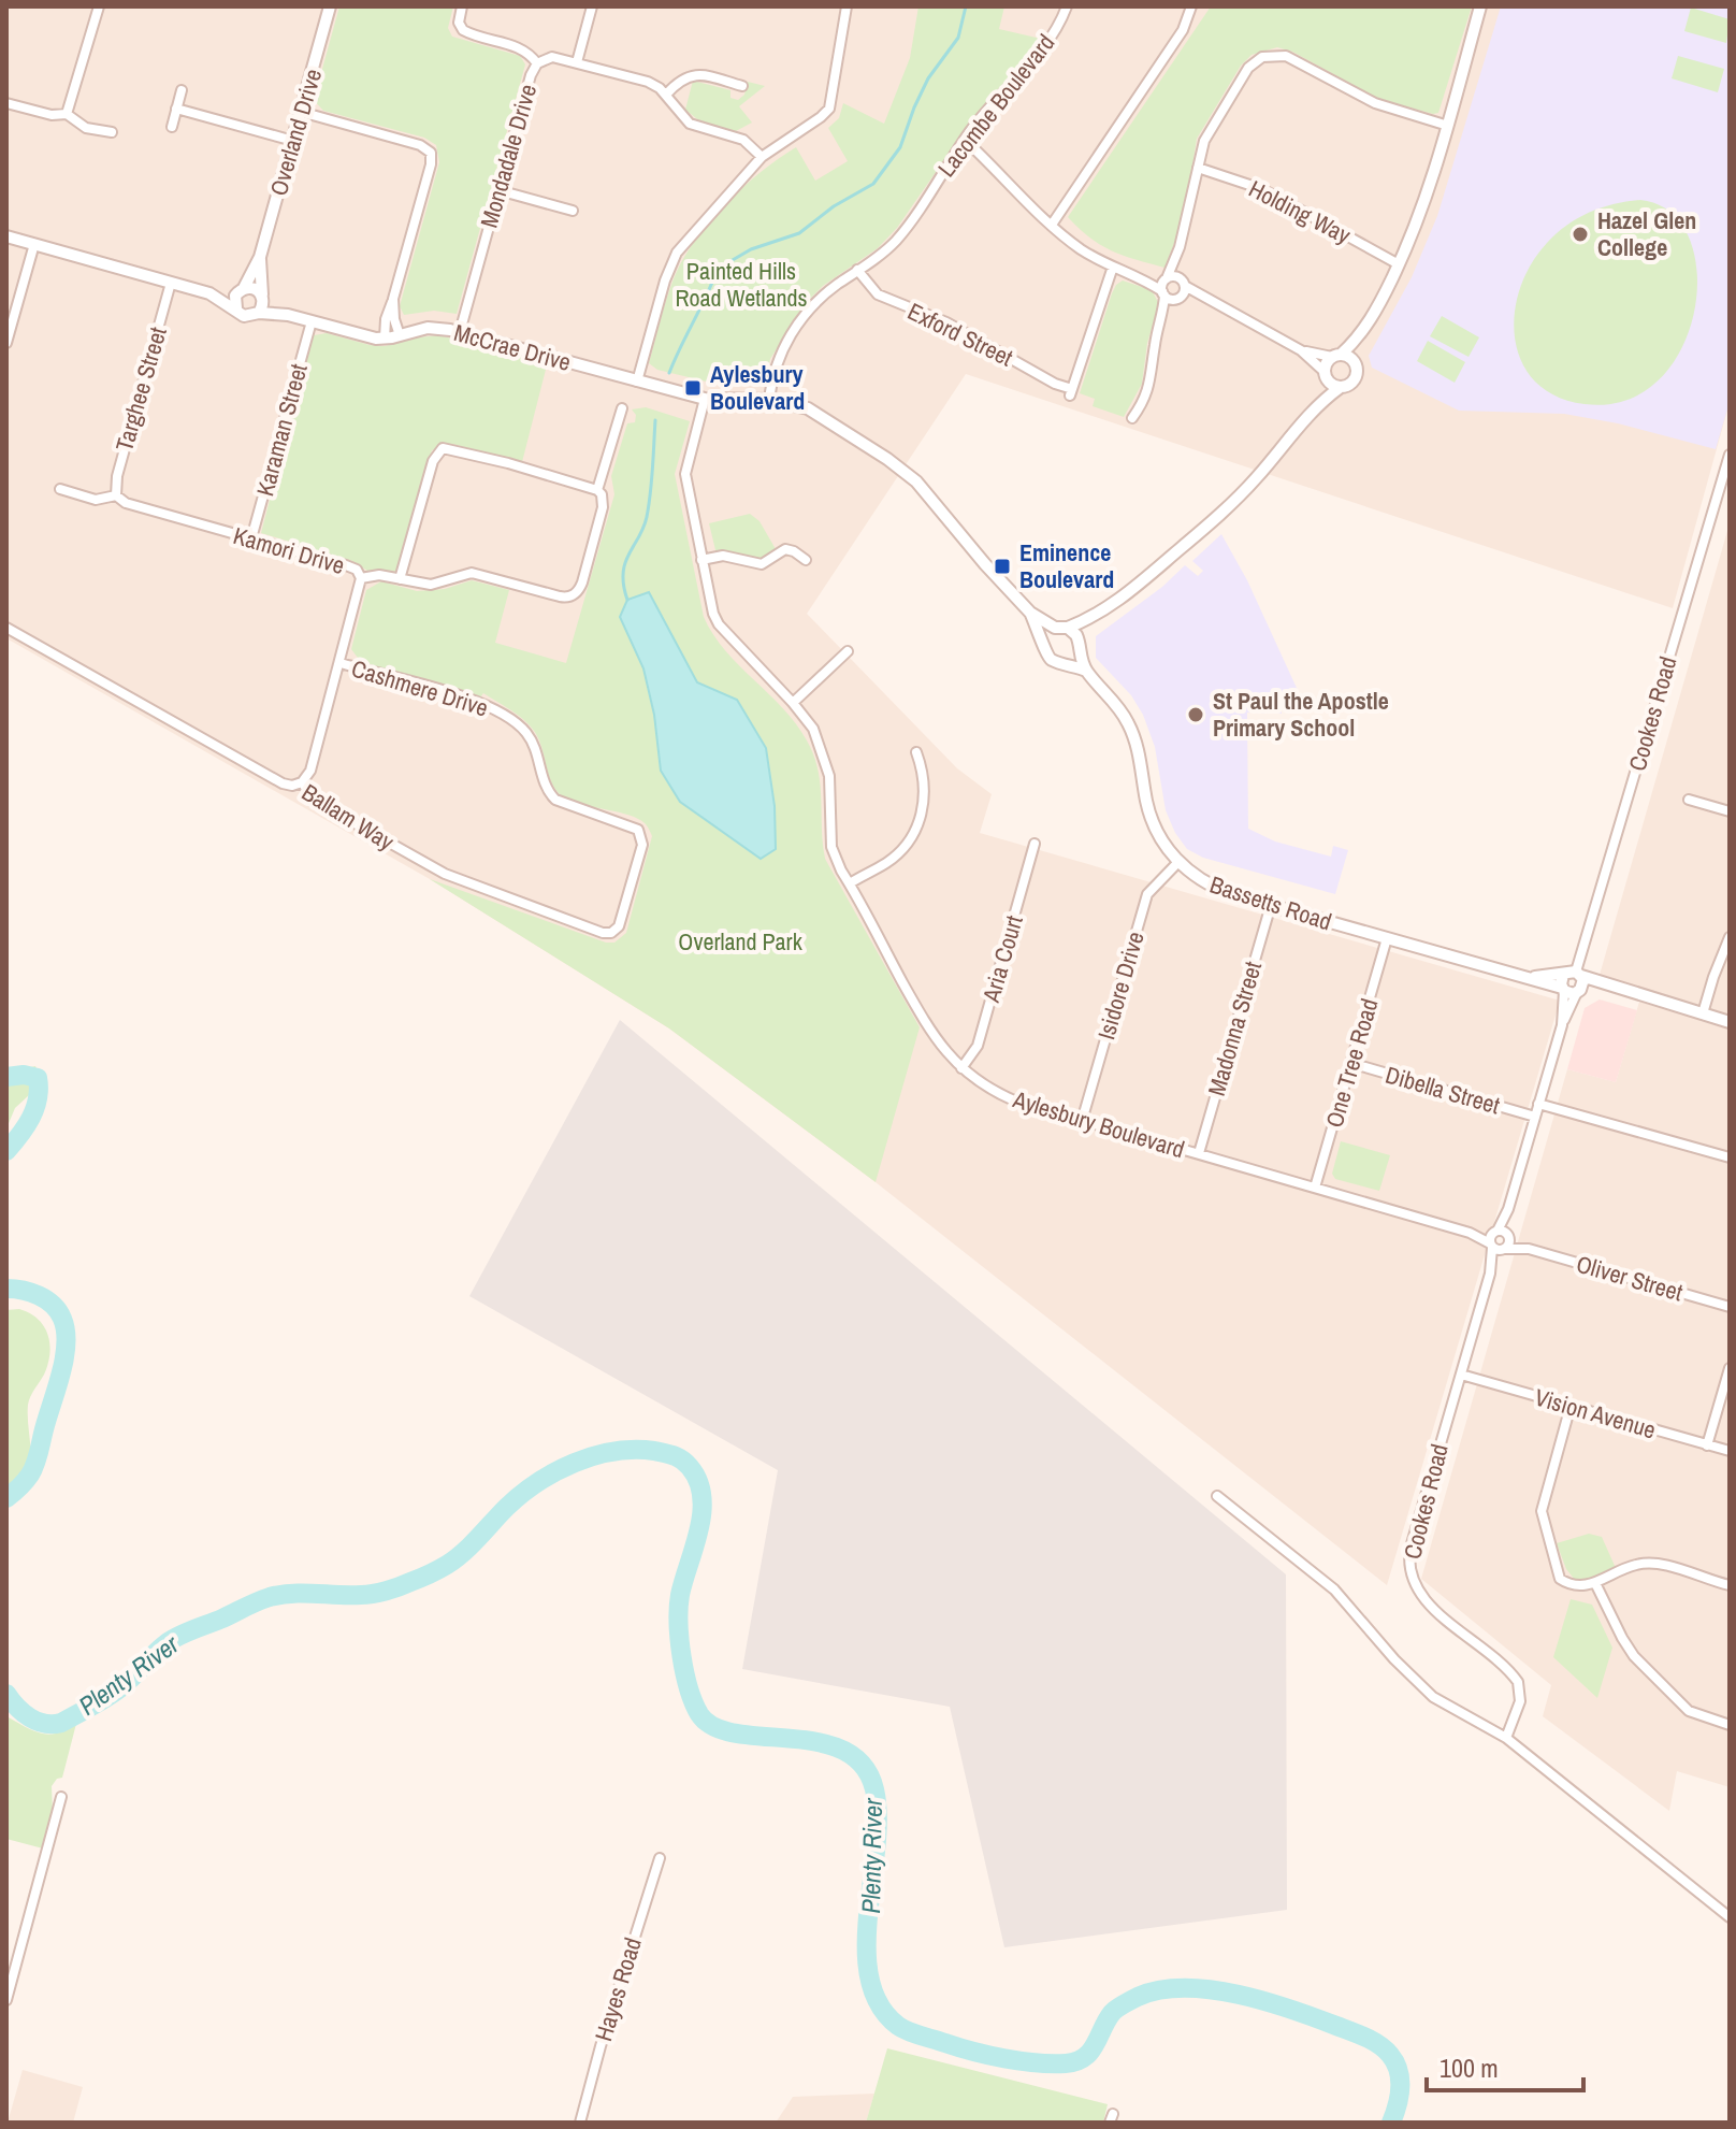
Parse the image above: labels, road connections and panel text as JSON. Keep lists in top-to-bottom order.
{
  "streets": {
    "street": [
      "Lacombe Boulevard",
      "Overland Drive",
      "Mondadale Drive",
      "Holding Way",
      "Exford Street",
      "McCrae Drive",
      "Targhee Street",
      "Karaman Street",
      "Kamori Drive",
      "Cashmere Drive",
      "Cookes Road",
      "Ballam Way",
      "Bassetts Road",
      "Aria Court",
      "Isidore Drive",
      "Madonna Street",
      "One Tree Road",
      "Dibella Street",
      "Aylesbury Boulevard",
      "Oliver Street",
      "Vision Avenue",
      "Hayes Road"
    ]
  },
  "crossings": [
    ["Lacombe Boulevard", "Exford Street"],
    ["Lacombe Boulevard", "Bassetts Road"],
    ["Overland Drive", "McCrae Drive"],
    ["Mondadale Drive", "McCrae Drive"],
    ["McCrae Drive", "Karaman Street"],
    ["McCrae Drive", "Bassetts Road"],
    ["Targhee Street", "Kamori Drive"],
    ["Karaman Street", "Kamori Drive"],
    ["Cashmere Drive", "Ballam Way"],
    ["Cookes Road", "Bassetts Road"],
    ["Cookes Road", "Dibella Street"],
    ["Cookes Road", "Aylesbury Boulevard"],
    ["Cookes Road", "Oliver Street"],
    ["Cookes Road", "Vision Avenue"],
    ["Bassetts Road", "Isidore Drive"],
    ["Bassetts Road", "Madonna Street"],
    ["Bassetts Road", "One Tree Road"],
    ["Bassetts Road", "Aylesbury Boulevard"],
    ["Aria Court", "Aylesbury Boulevard"],
    ["Isidore Drive", "Aylesbury Boulevard"],
    ["Madonna Street", "Aylesbury Boulevard"],
    ["One Tree Road", "Dibella Street"],
    ["One Tree Road", "Aylesbury Boulevard"],
    ["Aylesbury Boulevard", "Oliver Street"]
  ],
  "water": ["Plenty River"],
  "parks": ["Painted Hills Road Wetlands", "Overland Park"],
  "places": {
    "other": ["Hazel Glen College", "St Paul the Apostle Primary School"],
    "transit": ["Aylesbury Boulevard", "Eminence Boulevard"]
  },
  "scale_bar": "100 m"
}
